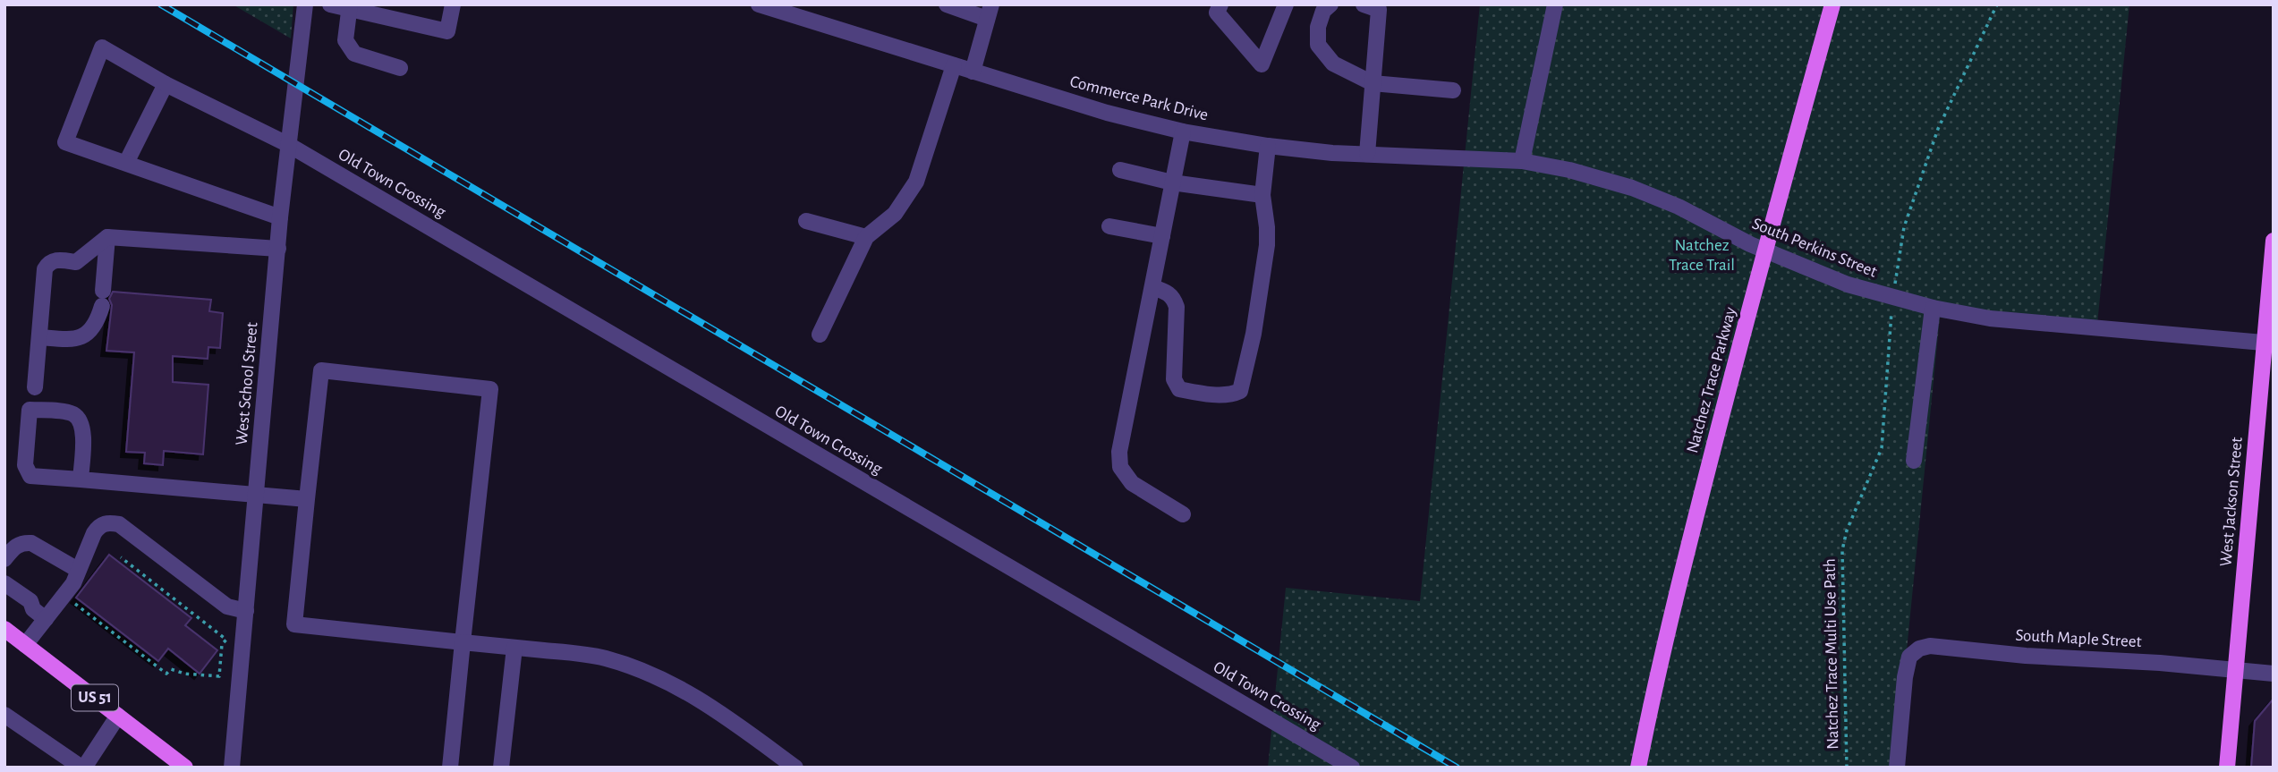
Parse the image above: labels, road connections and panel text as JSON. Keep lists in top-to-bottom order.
{
  "streets": {
    "main road": ["Natchez Trace Parkway", "West Jackson Street", "US 51"],
    "street": [
      "Commerce Park Drive",
      "Old Town Crossing",
      "South Perkins Street",
      "West School Street",
      "South Maple Street"
    ],
    "path": ["Natchez Trace Multi Use Path"]
  },
  "crossings": [
    ["Commerce Park Drive", "South Perkins Street"],
    ["Old Town Crossing", "West School Street"],
    ["South Perkins Street", "West Jackson Street"],
    ["South Perkins Street", "Natchez Trace Multi Use Path"],
    ["West Jackson Street", "South Maple Street"]
  ],
  "parks": ["Natchez Trace Trail"]
}
